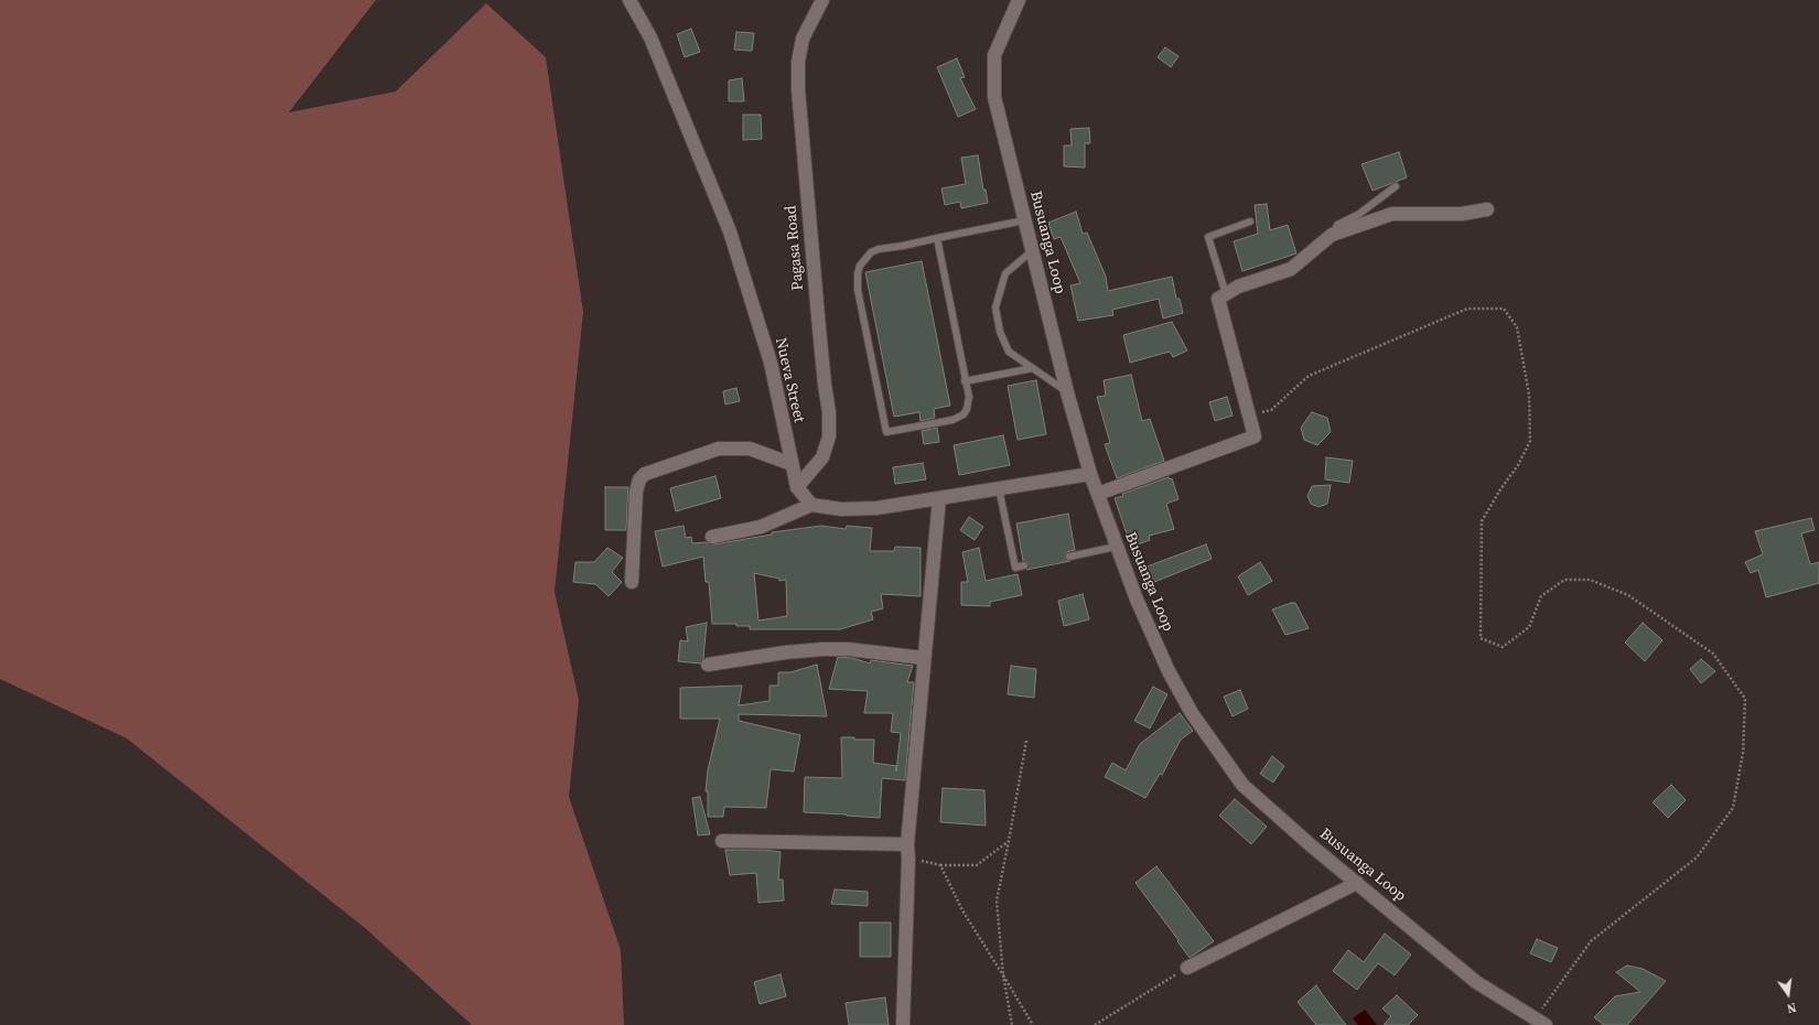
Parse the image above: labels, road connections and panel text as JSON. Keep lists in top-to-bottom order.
{
  "streets": {
    "street": ["Busuanga Loop", "Pagasa Road", "Nueva Street"]
  },
  "crossings": [
    ["Pagasa Road", "Nueva Street"]
  ],
  "north": "bottom"
}
